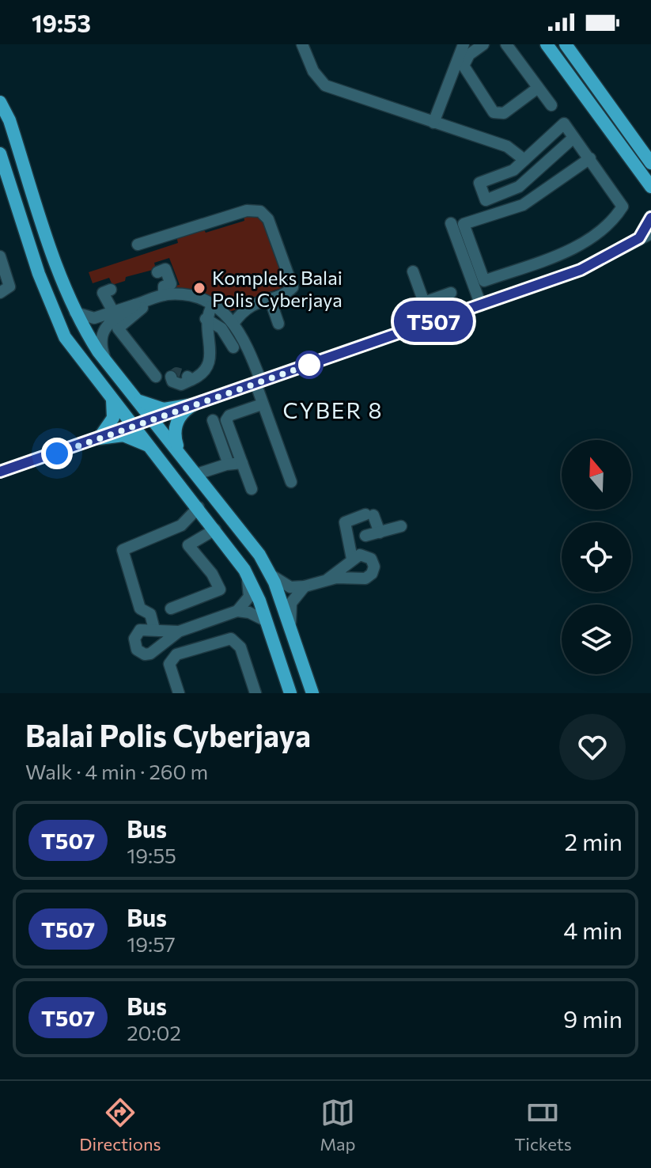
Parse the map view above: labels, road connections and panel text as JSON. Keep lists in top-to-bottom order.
{
  "districts": ["CYBER 8"],
  "places": ["Kompleks Balai Polis Cyberjaya"],
  "lines": ["bus line T507"],
  "north": "top",
  "page": {
    "status": "19:53",
    "on_map": "T507",
    "heading": ["Balai Polis Cyberjaya", "Walk · 4 min · 260 m"],
    "list": [
      {
        "mark": "T507",
        "name": "Bus",
        "note": "19:55",
        "value": "2 min"
      },
      {
        "mark": "T507",
        "name": "Bus",
        "note": "19:57",
        "value": "4 min"
      },
      {
        "mark": "T507",
        "name": "Bus",
        "note": "20:02",
        "value": "9 min"
      }
    ],
    "tabs": ["Directions", "Map", "Tickets"]
  }
}
